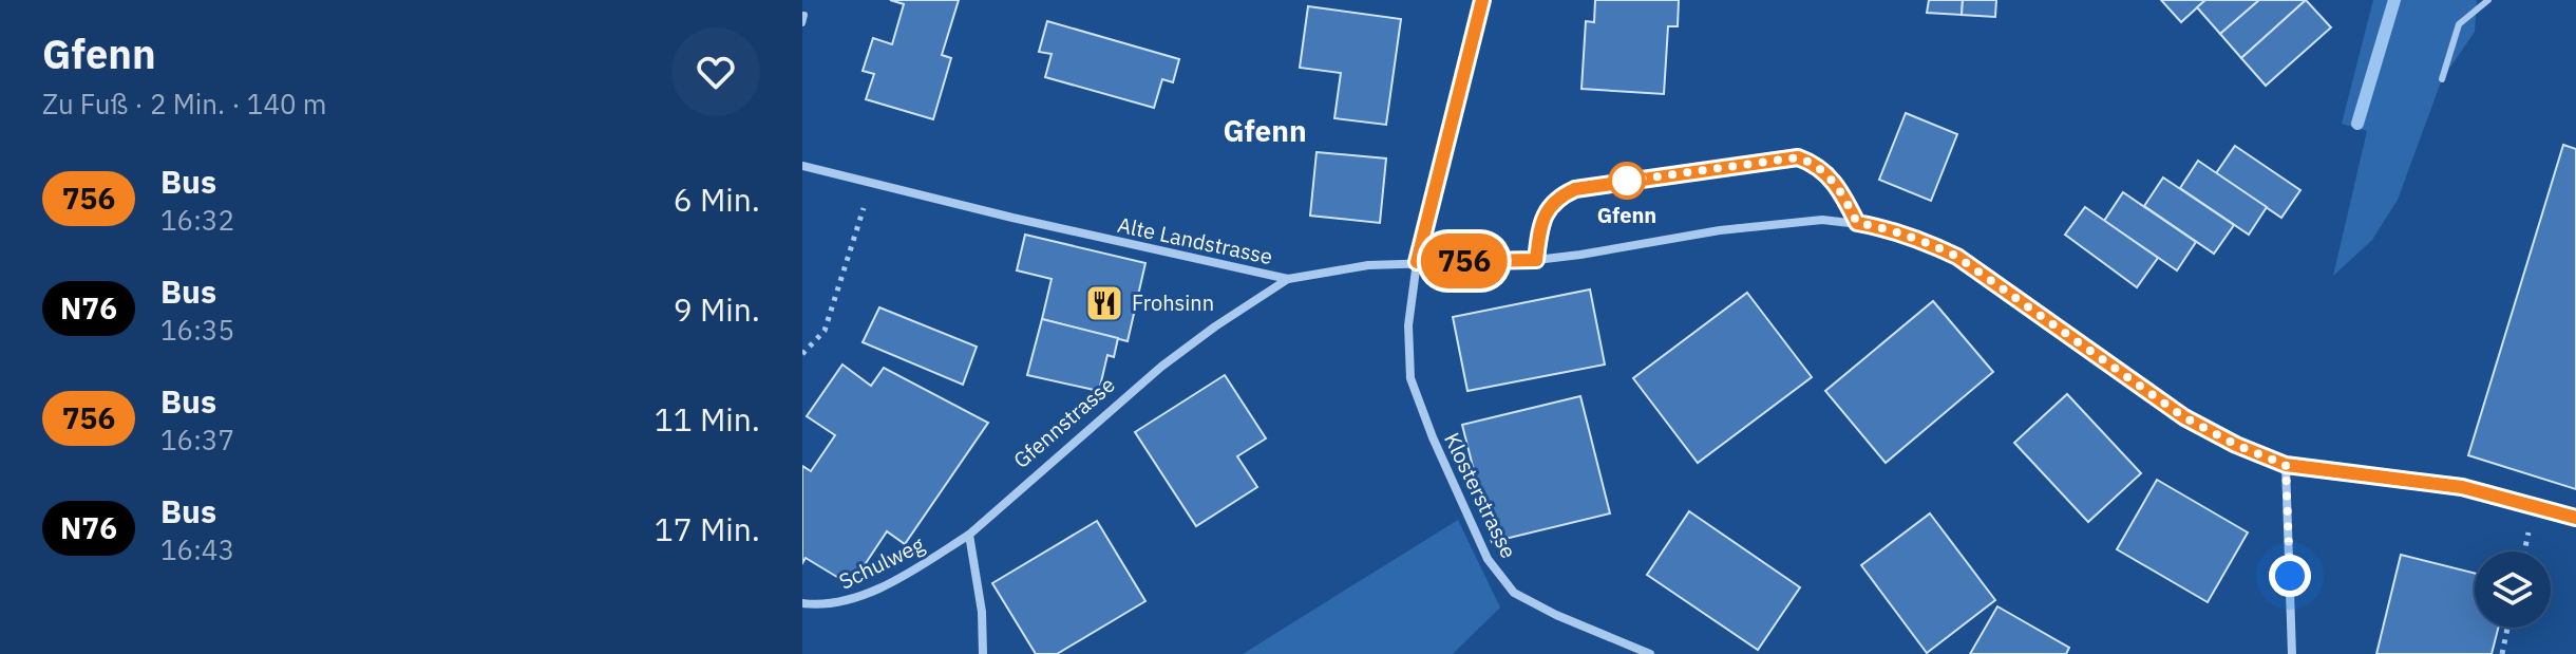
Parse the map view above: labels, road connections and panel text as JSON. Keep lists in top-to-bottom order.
{
  "streets": {
    "street": [
      "Alte Landstrasse",
      "Gfennstrasse",
      "Klosterstrasse",
      "Schulweg"
    ]
  },
  "crossings": [
    ["Alte Landstrasse", "Gfennstrasse"],
    ["Alte Landstrasse", "Klosterstrasse"],
    ["Gfennstrasse", "Schulweg"]
  ],
  "districts": ["Gfenn"],
  "places": {
    "other": ["Gfenn"],
    "restaurant": ["Frohsinn"]
  },
  "lines": ["bus line 756"],
  "page": {
    "heading": ["Gfenn", "Zu Fuß · 2 Min. · 140 m"],
    "on_map": "756",
    "list": [
      {
        "mark": "756",
        "name": "Bus",
        "note": "16:32",
        "value": "6 Min."
      },
      {
        "mark": "N76",
        "name": "Bus",
        "note": "16:35",
        "value": "9 Min."
      },
      {
        "mark": "756",
        "name": "Bus",
        "note": "16:37",
        "value": "11 Min."
      },
      {
        "mark": "N76",
        "name": "Bus",
        "note": "16:43",
        "value": "17 Min."
      }
    ]
  }
}
